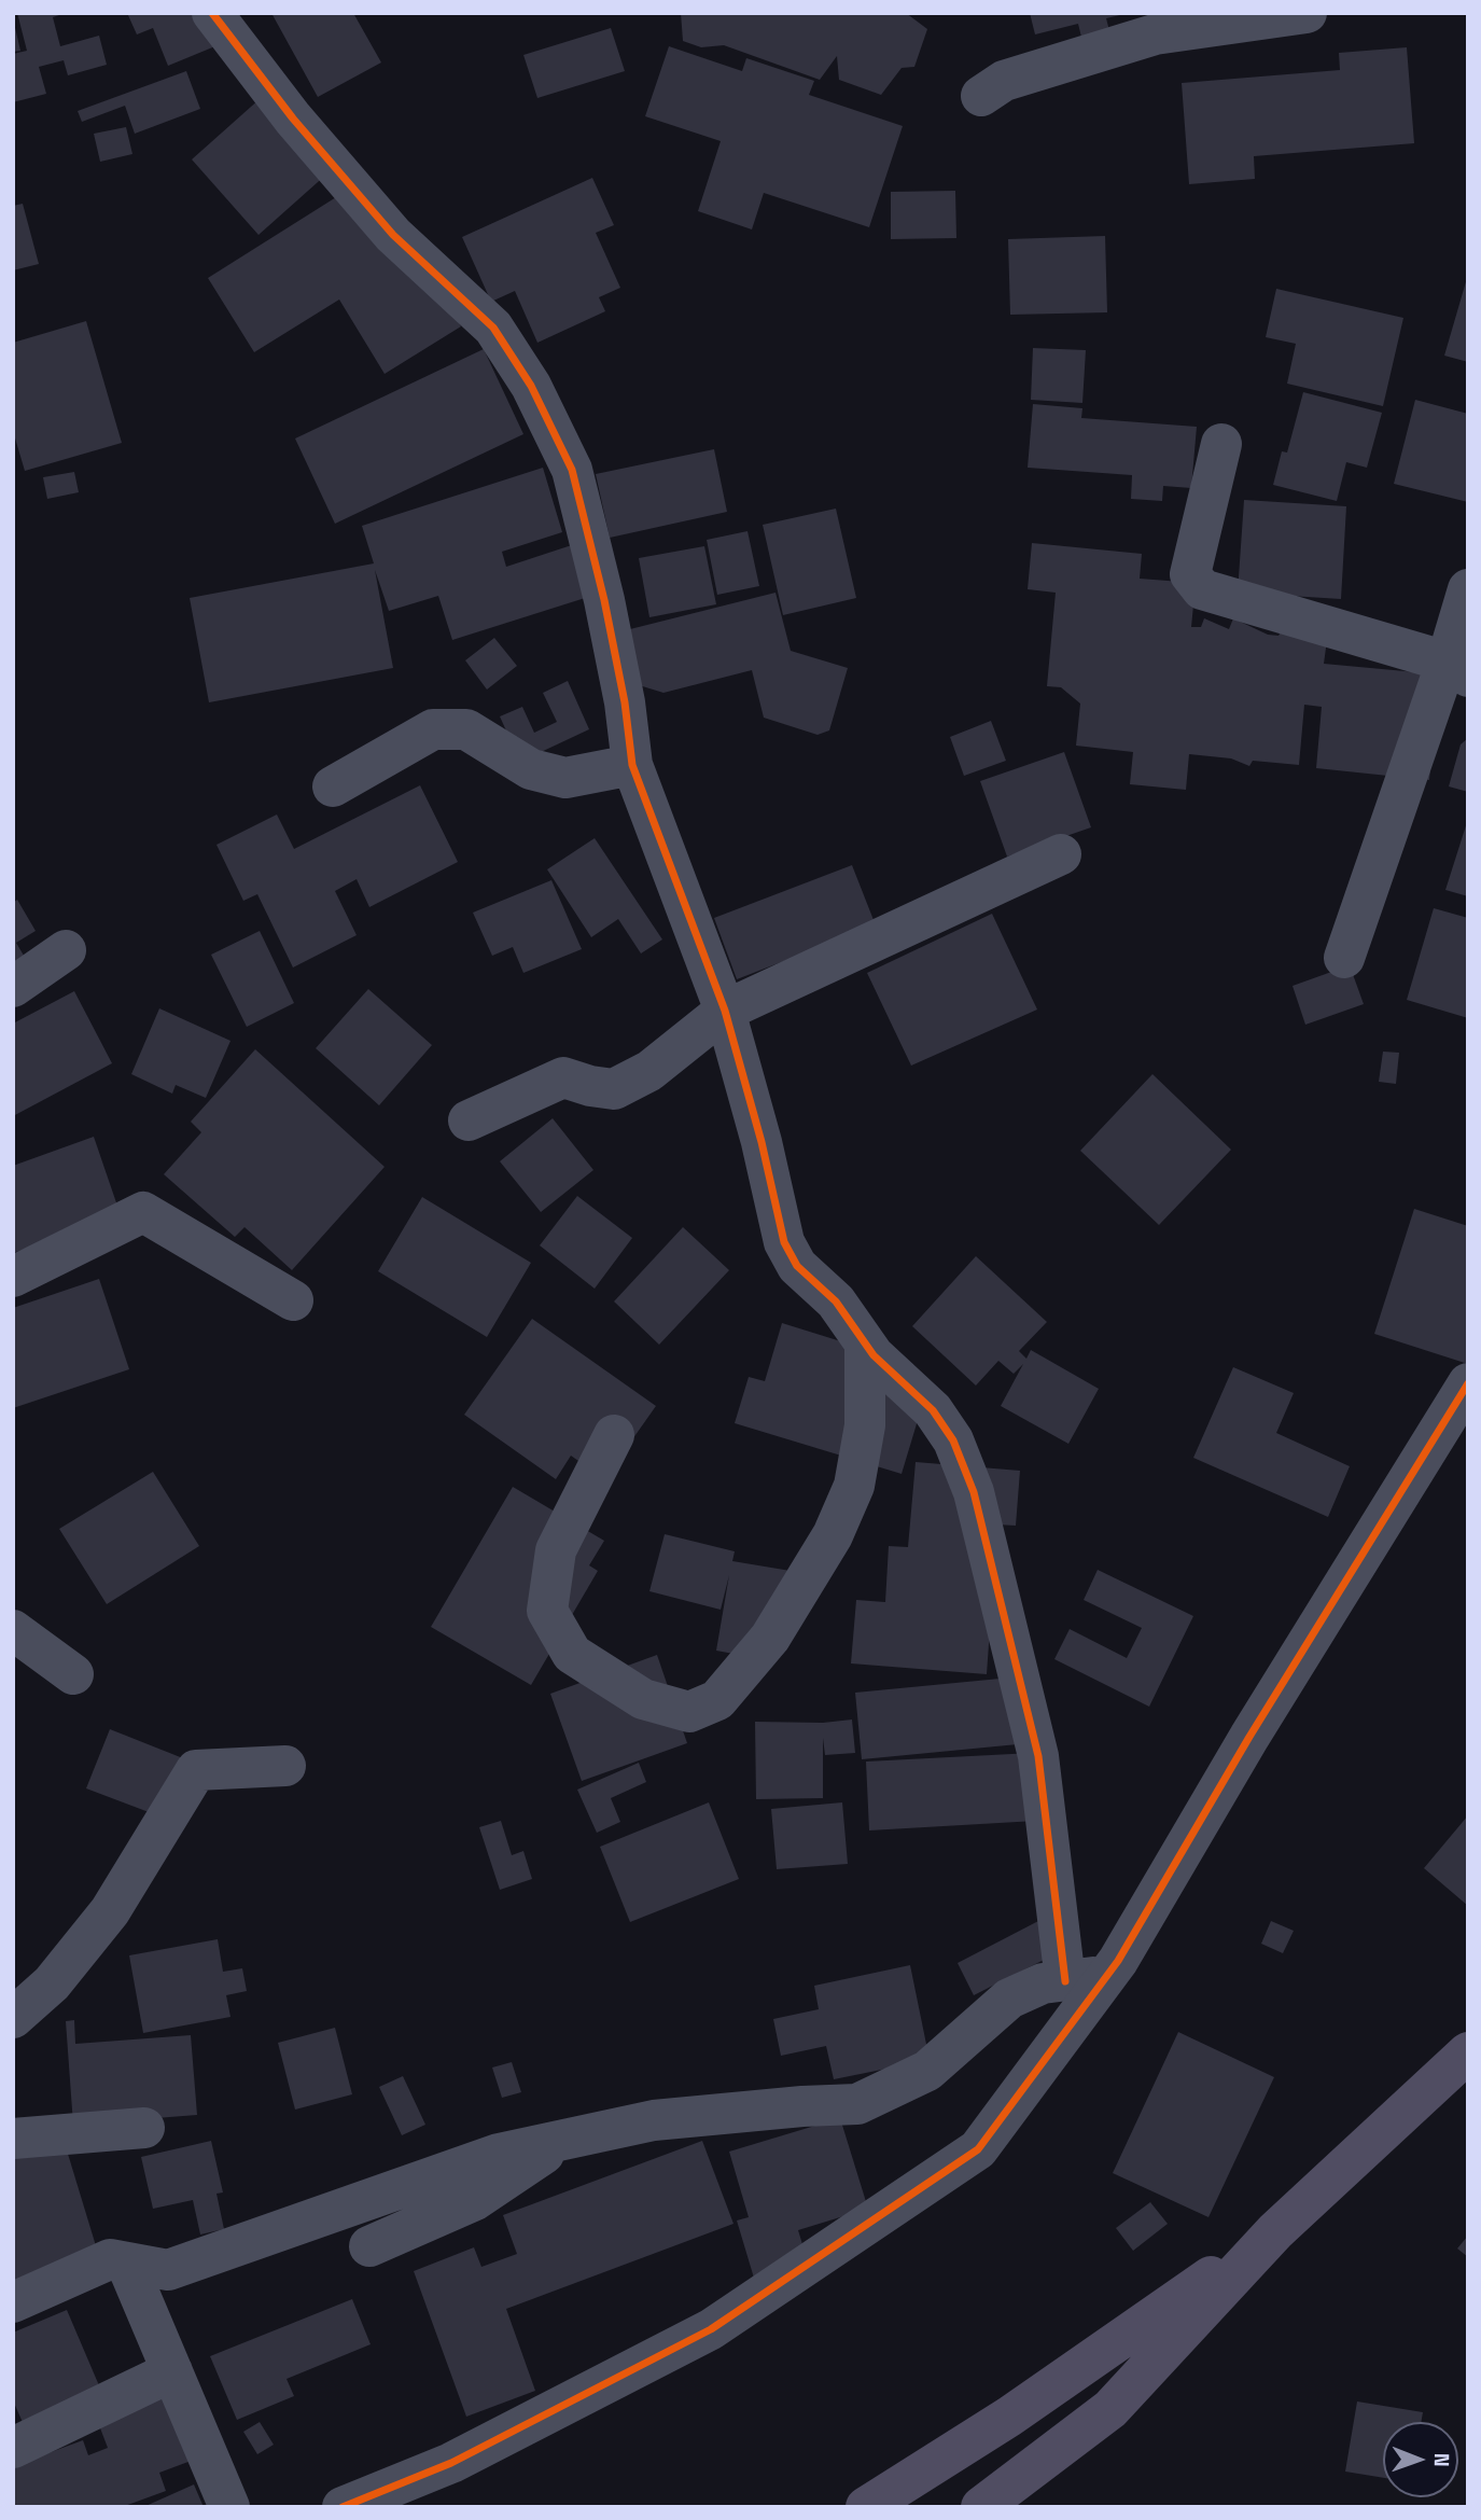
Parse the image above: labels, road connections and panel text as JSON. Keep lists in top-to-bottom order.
{
  "north": "right"
}
